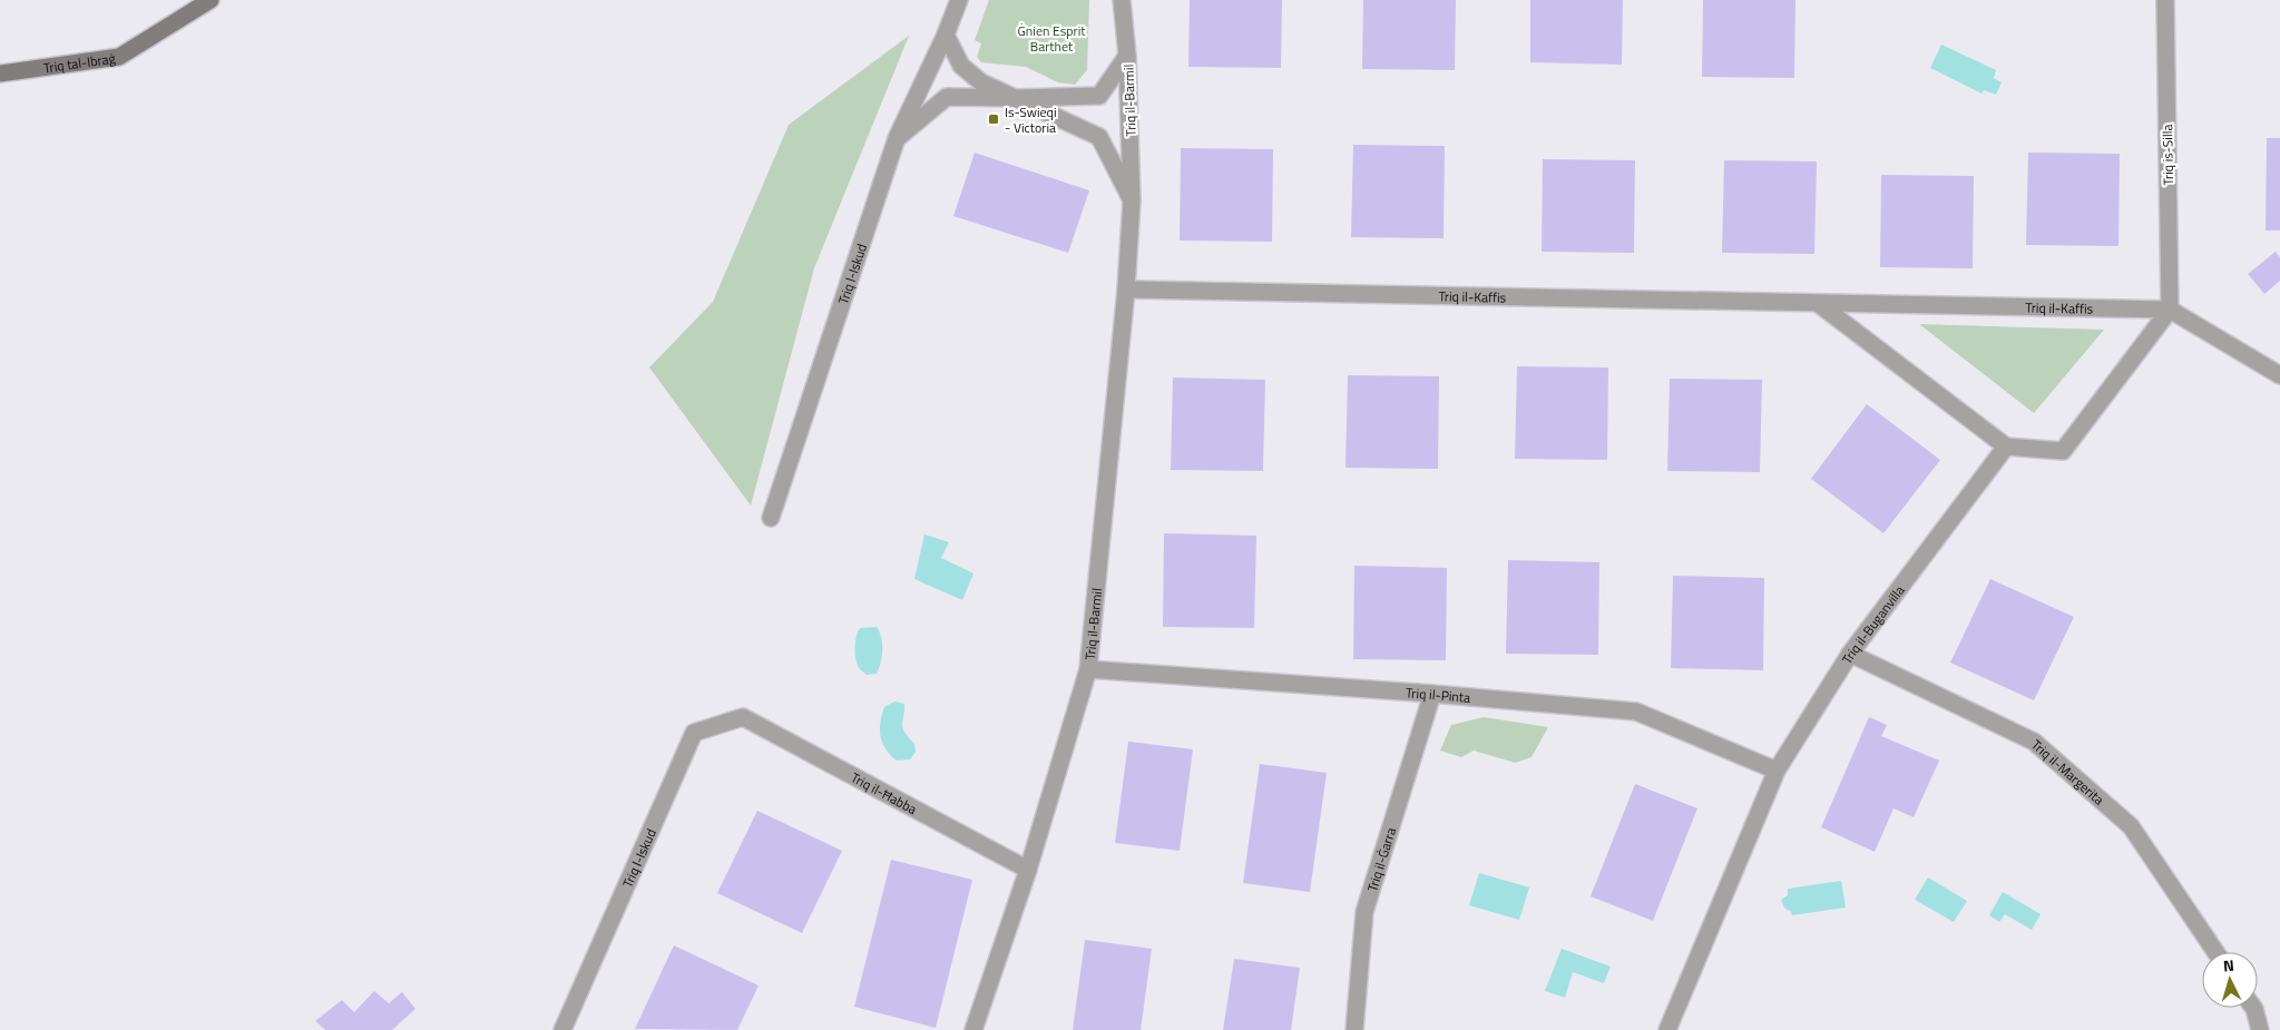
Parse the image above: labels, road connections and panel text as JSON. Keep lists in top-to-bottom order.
{
  "streets": {
    "main road": ["Triq tal-Ibraġ"],
    "street": [
      "Triq il-Barmil",
      "Triq is-Silla",
      "Triq l-Iskud",
      "Triq il-Kaffis",
      "Triq il-Buganvilla",
      "Triq il-Pinta",
      "Triq il-Margerita",
      "Triq il-Ħabba",
      "Triq il-Ġarra"
    ]
  },
  "crossings": [
    ["Triq il-Barmil", "Triq il-Kaffis"],
    ["Triq il-Barmil", "Triq il-Pinta"],
    ["Triq il-Barmil", "Triq il-Ħabba"],
    ["Triq is-Silla", "Triq il-Kaffis"],
    ["Triq l-Iskud", "Triq il-Ħabba"],
    ["Triq il-Buganvilla", "Triq il-Pinta"],
    ["Triq il-Buganvilla", "Triq il-Margerita"],
    ["Triq il-Pinta", "Triq il-Ġarra"]
  ],
  "parks": ["Ġnien Esprit Barthet"],
  "places": {
    "transit": ["Is-Swieqi - Victoria"]
  },
  "north": "top"
}
